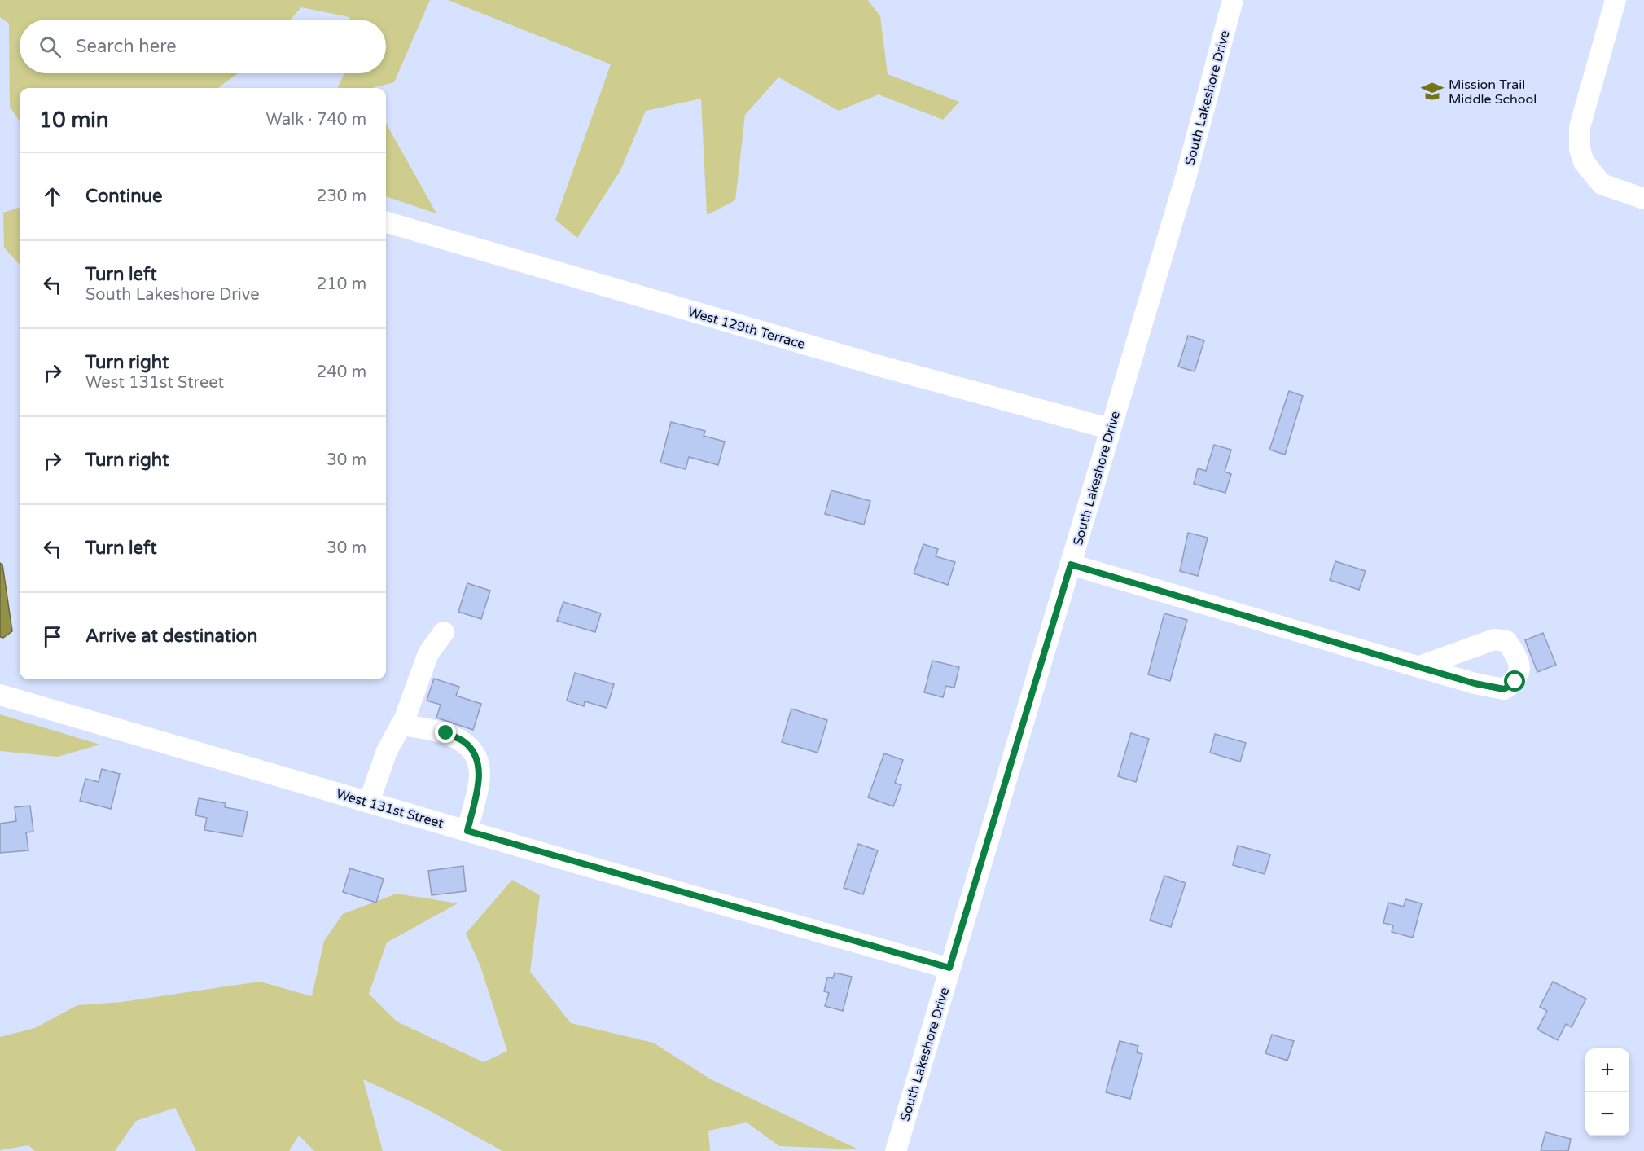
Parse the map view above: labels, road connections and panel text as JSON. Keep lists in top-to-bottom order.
{
  "streets": {
    "street": ["South Lakeshore Drive", "West 129th Terrace", "West 131st Street"]
  },
  "crossings": [
    ["South Lakeshore Drive", "West 129th Terrace"],
    ["South Lakeshore Drive", "West 131st Street"]
  ],
  "places": {
    "school or university": ["Mission Trail Middle School"]
  },
  "page": {
    "search": "Search here",
    "heading": ["10 min", "Walk · 740 m"],
    "list": [
      ["Continue", "230 m"],
      ["Turn left", "South Lakeshore Drive", "210 m"],
      ["Turn right", "West 131st Street", "240 m"],
      ["Turn right", "30 m"],
      ["Turn left", "30 m"],
      "Arrive at destination"
    ],
    "map_buttons": ["+", "−"]
  }
}
